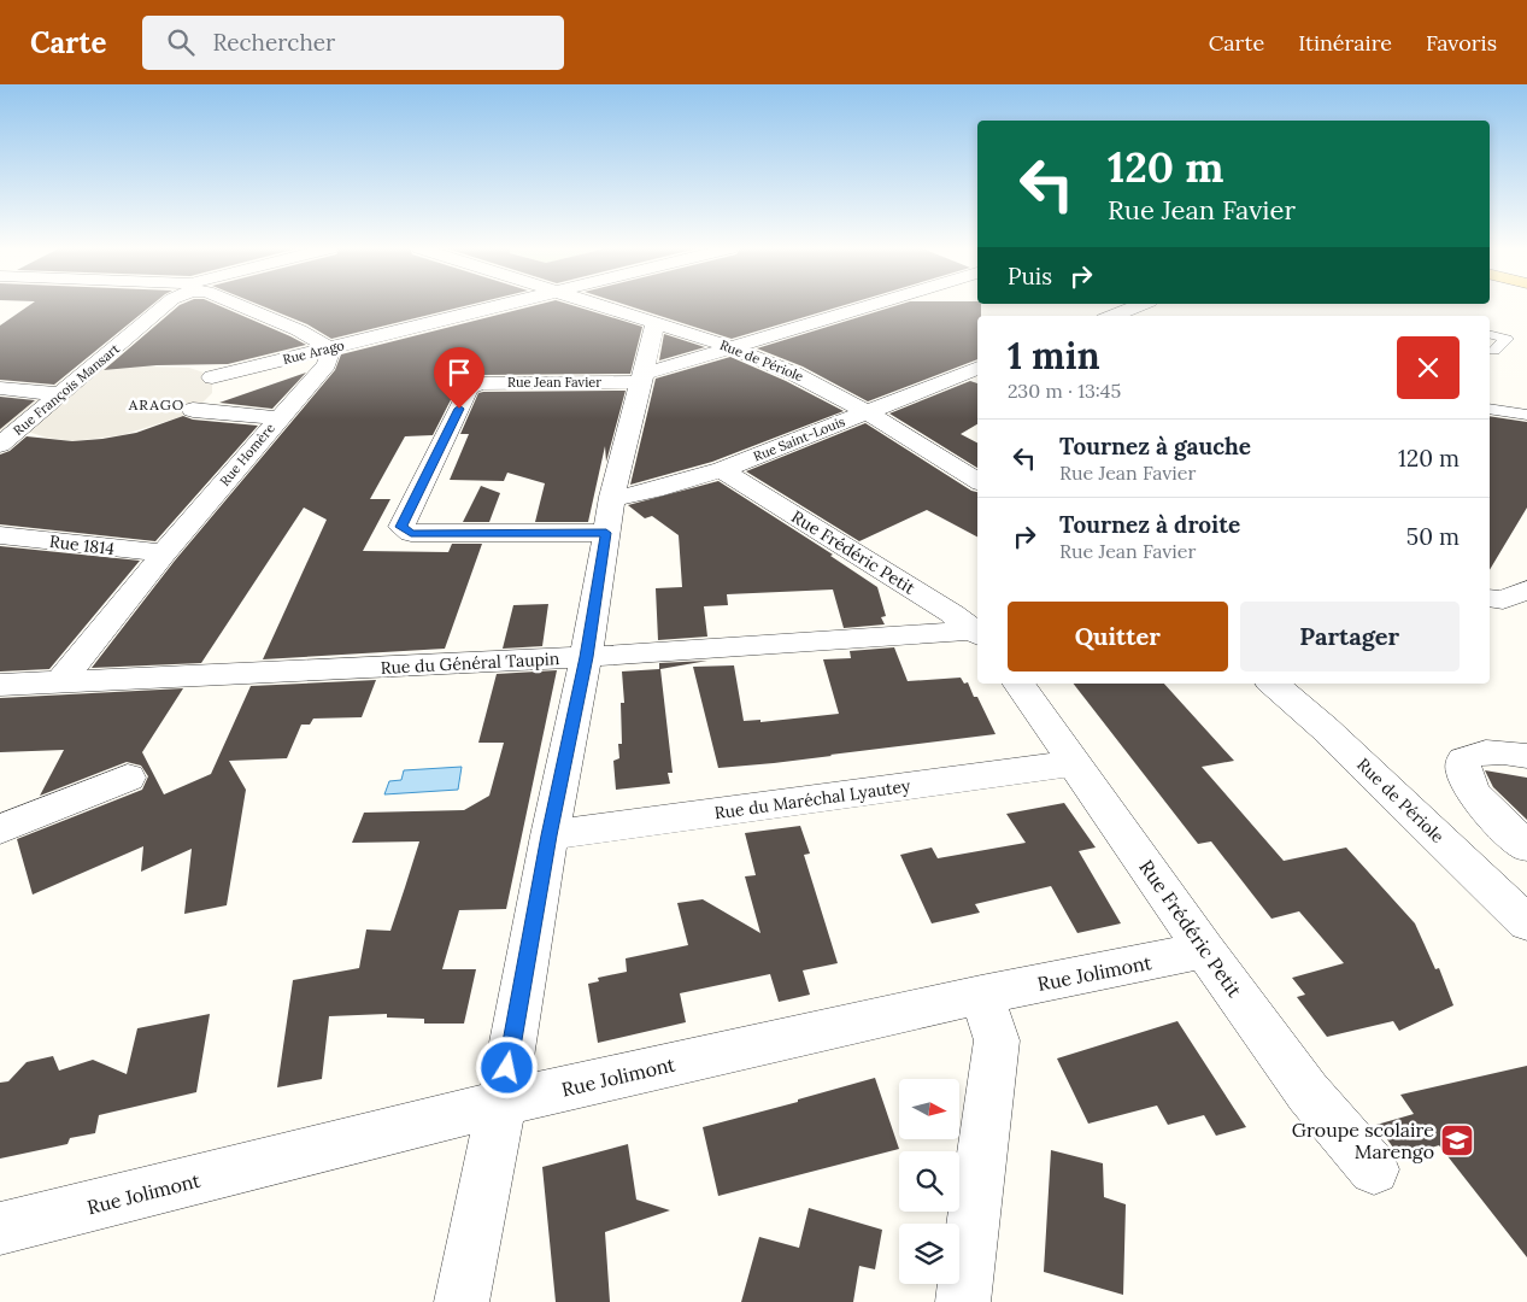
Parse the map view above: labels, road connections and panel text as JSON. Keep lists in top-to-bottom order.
{
  "streets": {
    "street": [
      "Rue Arago",
      "Rue de Périole",
      "Rue Jean Favier",
      "Rue François Mansart",
      "Rue Saint-Louis",
      "Rue Homère",
      "Rue 1814",
      "Rue Frédéric Petit",
      "Rue du Général Taupin",
      "Rue du Maréchal Lyautey",
      "Rue Jolimont"
    ]
  },
  "crossings": [
    ["Rue Arago", "Rue Homère"],
    ["Rue de Périole", "Rue Saint-Louis"],
    ["Rue Saint-Louis", "Rue Frédéric Petit"],
    ["Rue Homère", "Rue 1814"],
    ["Rue Homère", "Rue du Général Taupin"],
    ["Rue Frédéric Petit", "Rue du Général Taupin"],
    ["Rue Frédéric Petit", "Rue du Maréchal Lyautey"],
    ["Rue Frédéric Petit", "Rue Jolimont"]
  ],
  "districts": ["ARAGO"],
  "places": {
    "school or university": ["Groupe scolaire Marengo"]
  },
  "north": "right",
  "page": {
    "header": "Carte",
    "search": "Rechercher",
    "nav": ["Carte", "Itinéraire", "Favoris"],
    "turn": ["120 m", "Rue Jean Favier"],
    "then": "Puis",
    "heading": ["1 min", "230 m · 13:45"],
    "list": [
      {
        "name": "Tournez à gauche",
        "note": "Rue Jean Favier",
        "value": "120 m"
      },
      {
        "name": "Tournez à droite",
        "note": "Rue Jean Favier",
        "value": "50 m"
      }
    ],
    "buttons": ["Quitter", "Partager"]
  }
}
